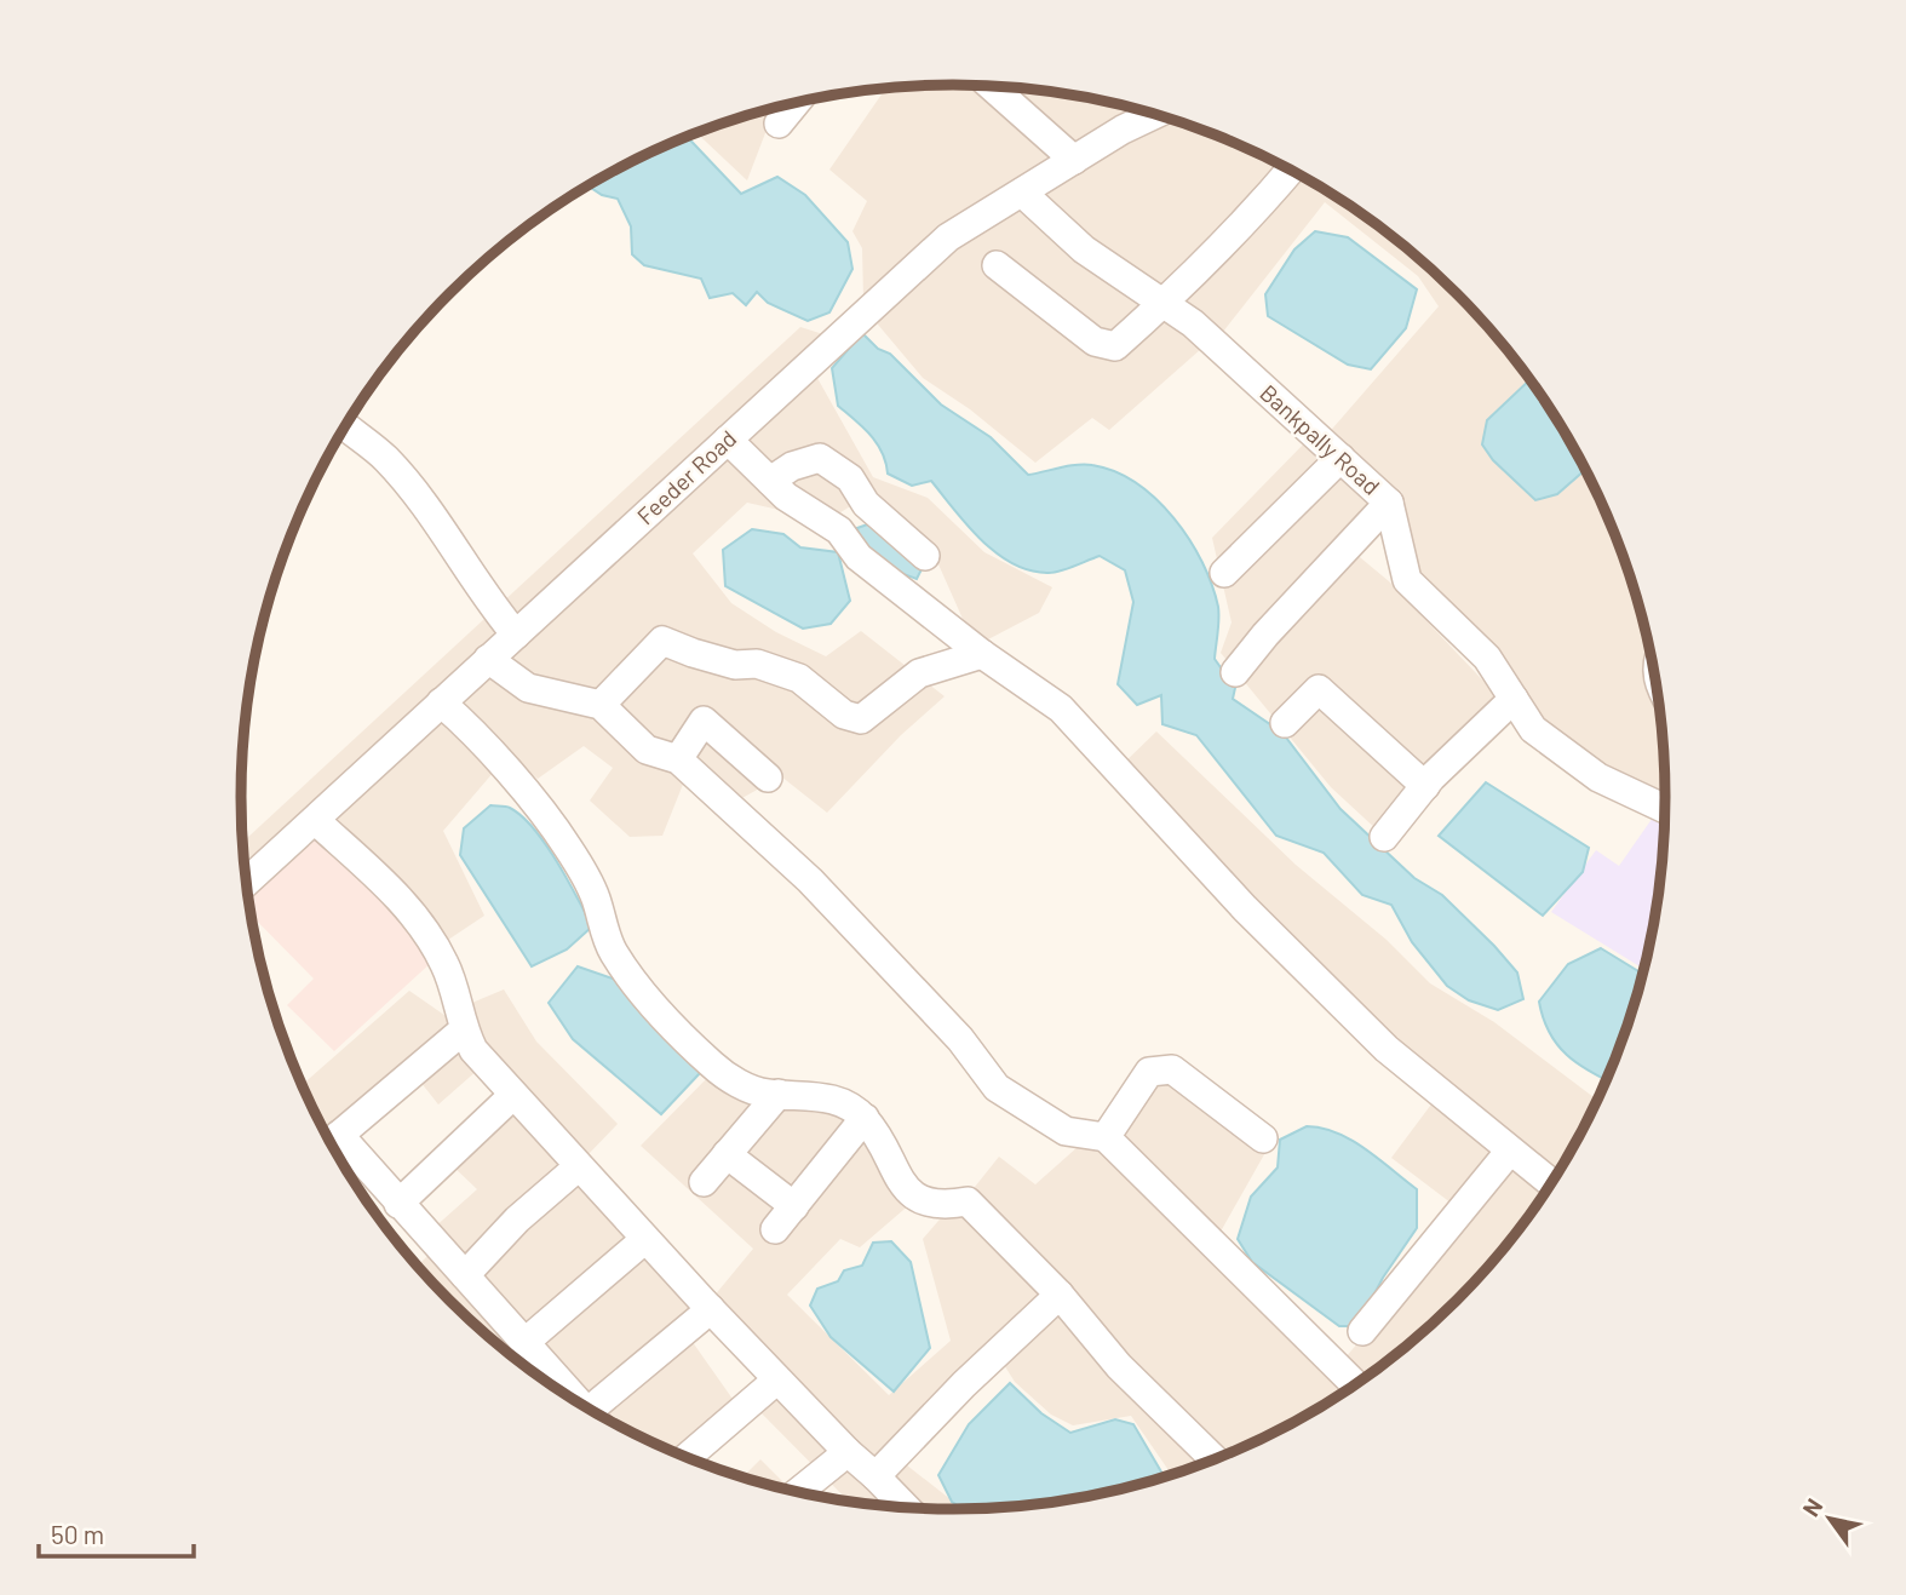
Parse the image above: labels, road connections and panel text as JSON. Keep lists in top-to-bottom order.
{
  "streets": {
    "street": ["Bankpally Road", "Feeder Road"]
  },
  "crossings": [
    ["Bankpally Road", "Feeder Road"]
  ],
  "scale_bar": "50 m",
  "north": "top left"
}
